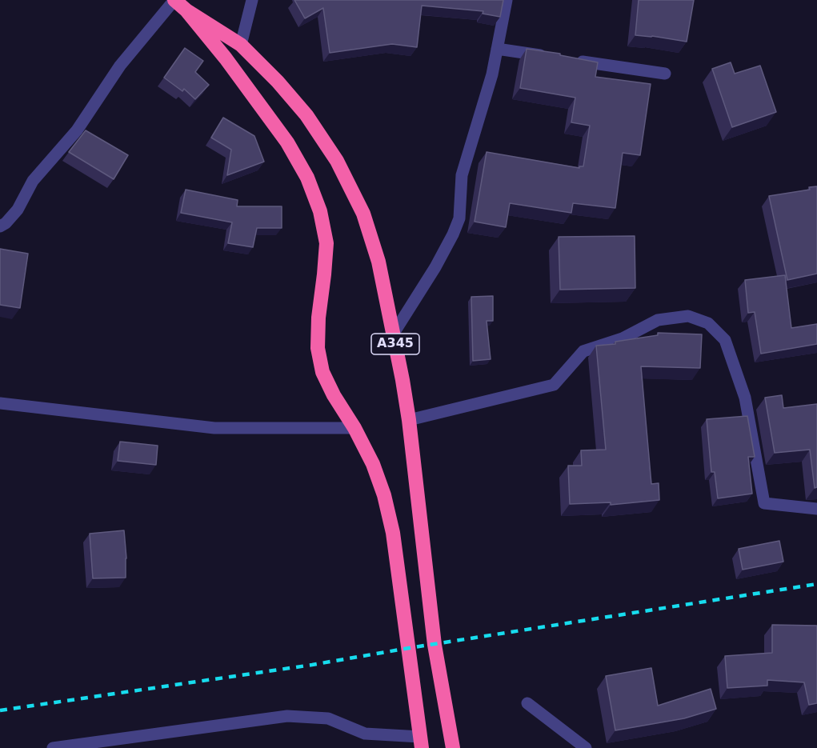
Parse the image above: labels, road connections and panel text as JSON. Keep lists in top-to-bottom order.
{
  "streets": {
    "highway": ["A345"]
  }
}
